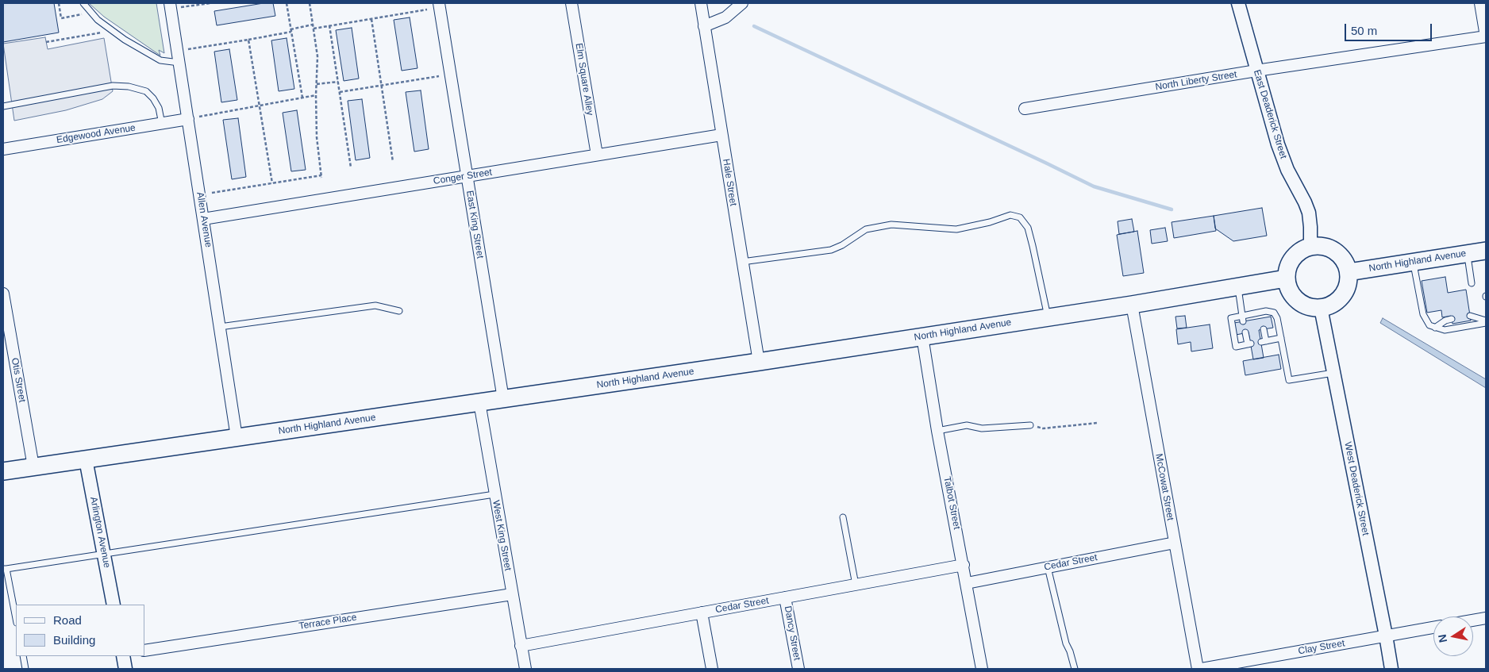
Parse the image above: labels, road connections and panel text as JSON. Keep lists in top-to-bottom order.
{
  "streets": {
    "main road": ["North Highland Avenue"],
    "street": [
      "Elm Square Alley",
      "North Liberty Street",
      "East Deaderick Street",
      "Edgewood Avenue",
      "Conger Street",
      "Hale Street",
      "Allen Avenue",
      "East King Street",
      "Otis Street",
      "McCowat Street",
      "West Deaderick Street",
      "Talbot Street",
      "Arlington Avenue",
      "West King Street",
      "Cedar Street",
      "Terrace Place",
      "Dancy Street",
      "Clay Street"
    ]
  },
  "crossings": [
    ["Elm Square Alley", "Conger Street"],
    ["North Liberty Street", "East Deaderick Street"],
    ["East Deaderick Street", "North Highland Avenue"],
    ["East Deaderick Street", "West Deaderick Street"],
    ["Edgewood Avenue", "Allen Avenue"],
    ["Conger Street", "Hale Street"],
    ["Conger Street", "Allen Avenue"],
    ["Conger Street", "East King Street"],
    ["Hale Street", "North Highland Avenue"],
    ["Allen Avenue", "North Highland Avenue"],
    ["East King Street", "North Highland Avenue"],
    ["North Highland Avenue", "Otis Street"],
    ["North Highland Avenue", "McCowat Street"],
    ["North Highland Avenue", "West Deaderick Street"],
    ["North Highland Avenue", "Talbot Street"],
    ["North Highland Avenue", "Arlington Avenue"],
    ["North Highland Avenue", "West King Street"],
    ["McCowat Street", "Cedar Street"],
    ["West Deaderick Street", "Clay Street"],
    ["Talbot Street", "Cedar Street"],
    ["West King Street", "Cedar Street"],
    ["West King Street", "Terrace Place"],
    ["Cedar Street", "Dancy Street"]
  ],
  "legend": ["Road", "Building"],
  "scale_bar": "50 m",
  "north": "left"
}
